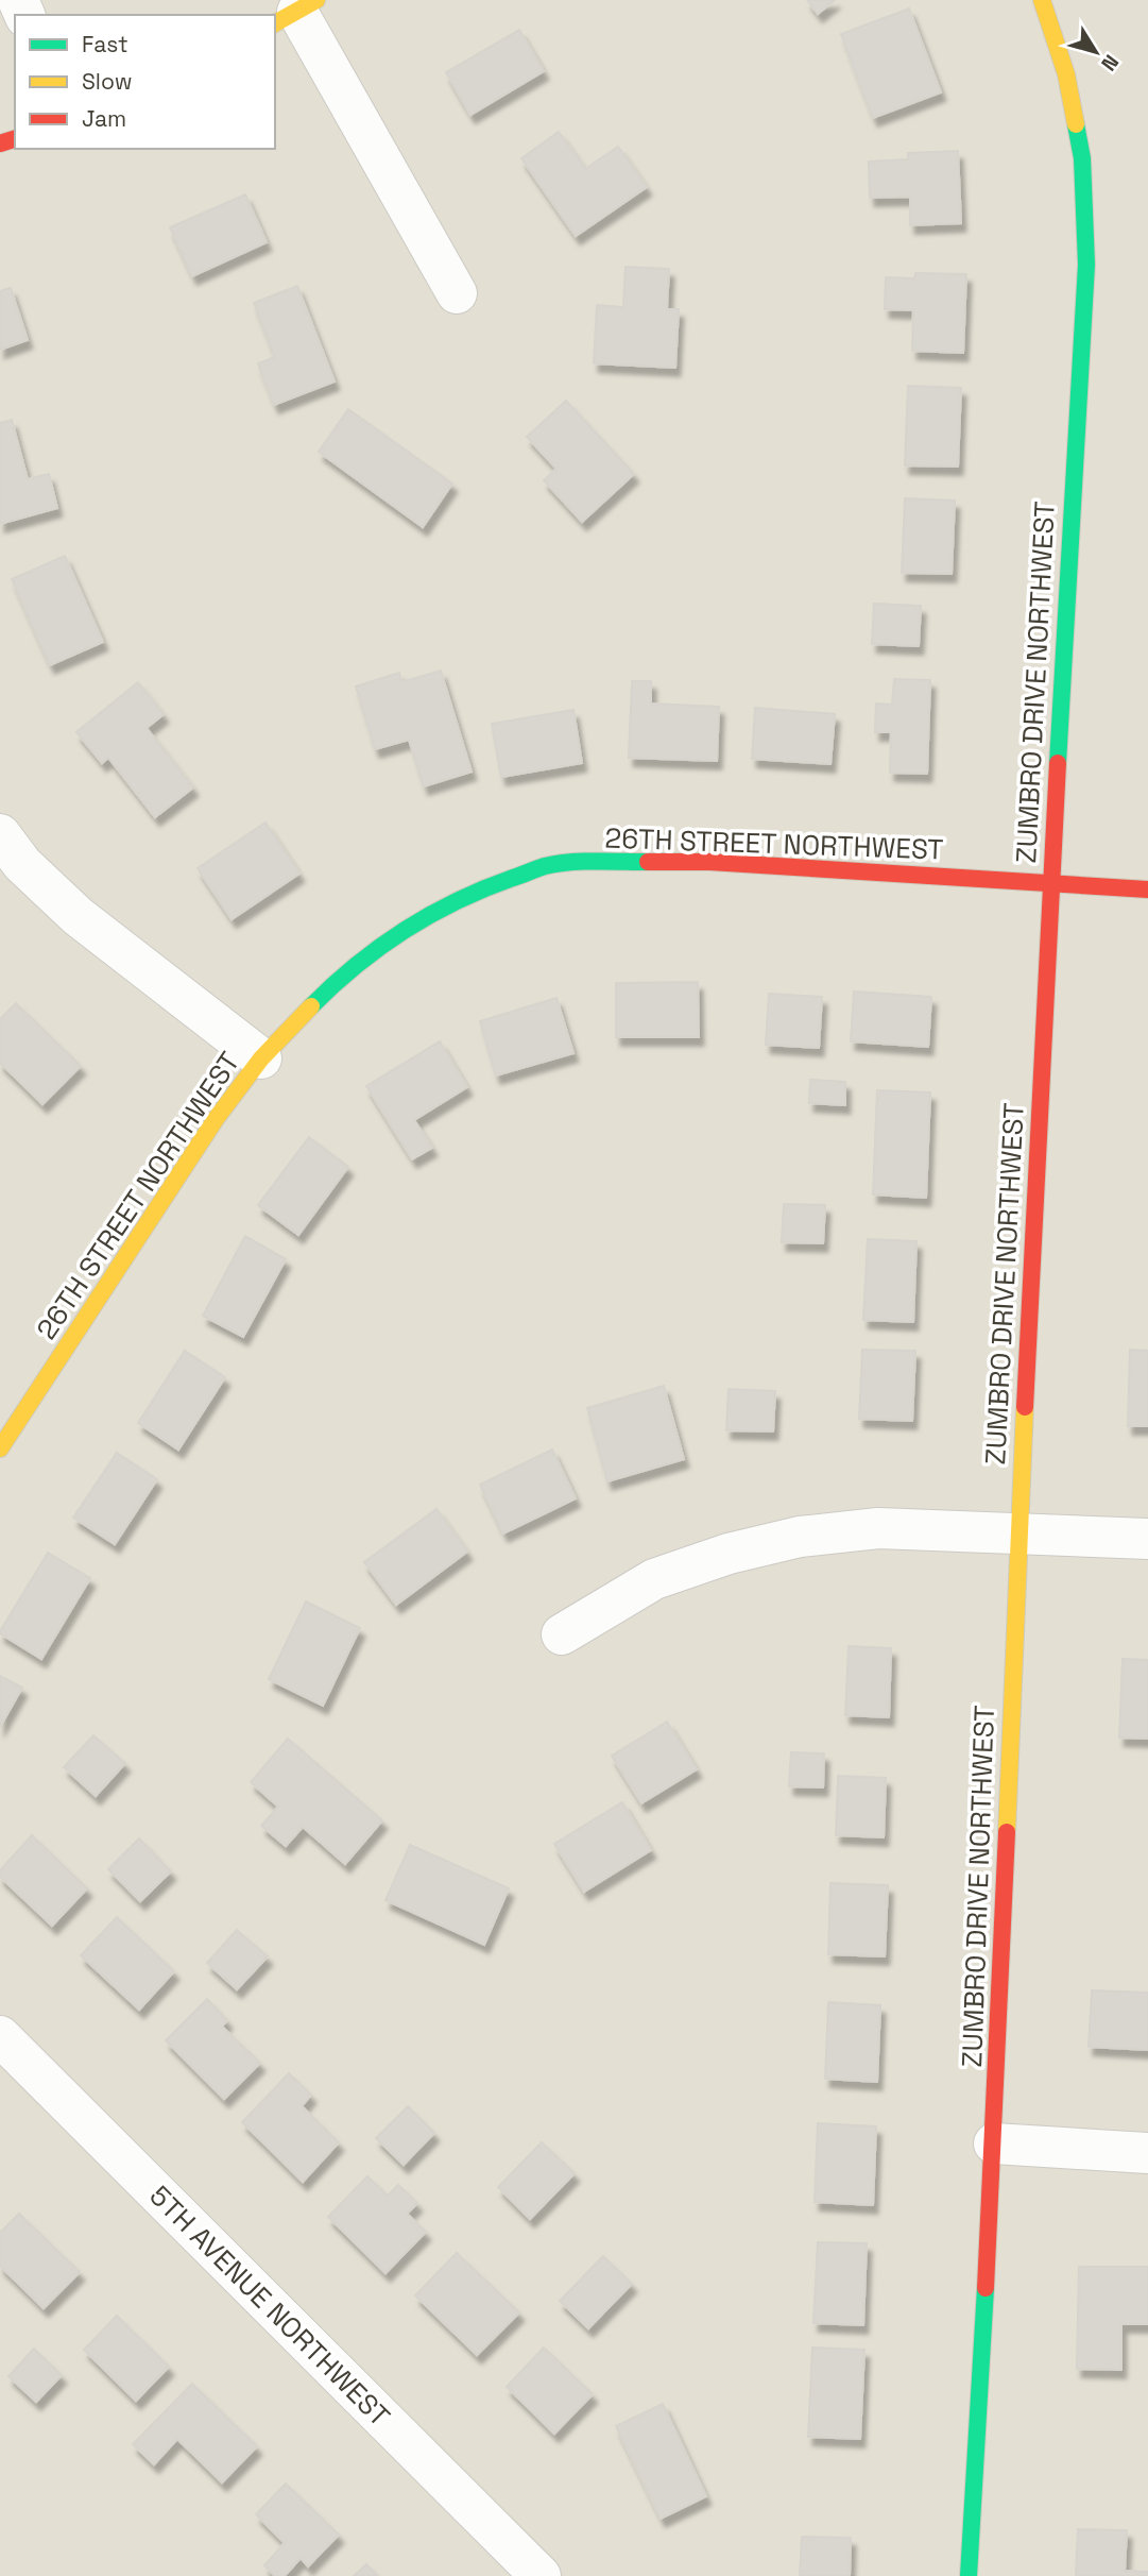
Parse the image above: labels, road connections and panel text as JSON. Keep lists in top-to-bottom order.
{
  "streets": {
    "street": ["ZUMBRO DRIVE NORTHWEST", "26TH STREET NORTHWEST", "5TH AVENUE NORTHWEST"]
  },
  "crossings": [
    ["ZUMBRO DRIVE NORTHWEST", "26TH STREET NORTHWEST"]
  ],
  "legend": ["Fast", "Slow", "Jam"],
  "north": "bottom right"
}
